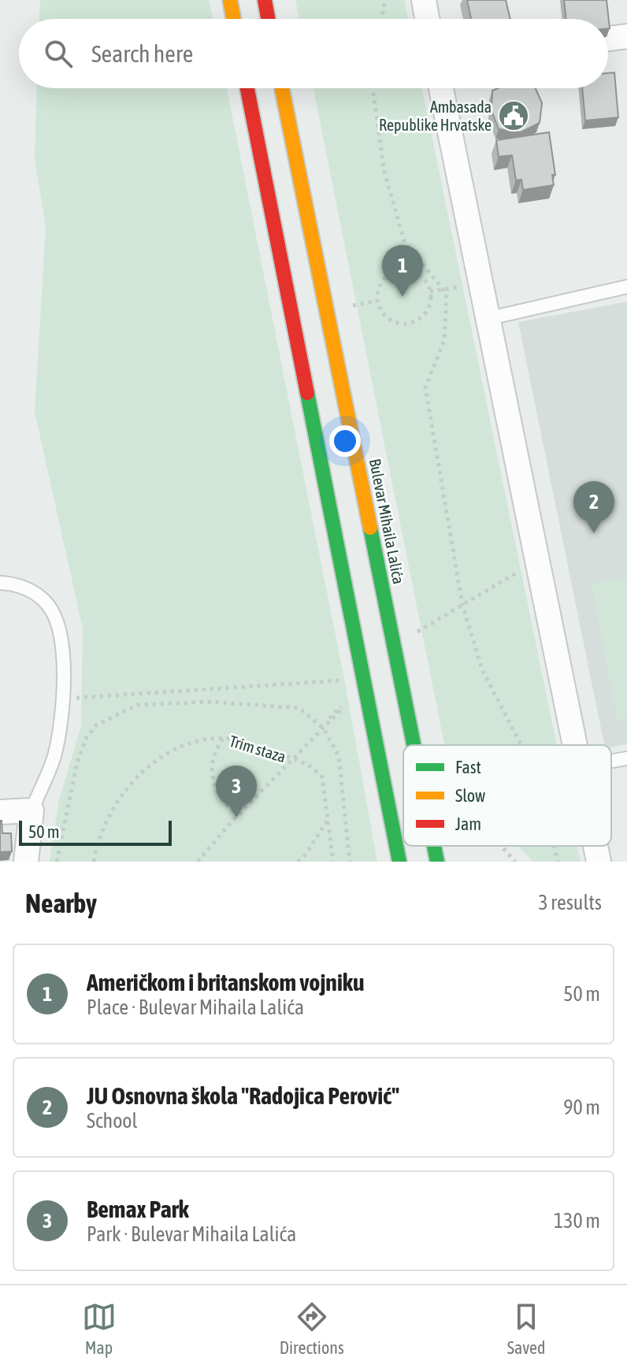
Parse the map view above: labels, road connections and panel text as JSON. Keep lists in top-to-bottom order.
{
  "streets": {
    "main road": ["Bulevar Mihaila Lalića"],
    "path": ["Trim staza"]
  },
  "places": {
    "public building": ["Ambasada Republike Hrvatske"]
  },
  "legend": ["Fast", "Slow", "Jam"],
  "scale_bar": "50 m",
  "page": {
    "search": "Search here",
    "pins": ["1", "2", "3"],
    "scale": "50 m",
    "heading": ["Nearby", "3 results"],
    "list": [
      {
        "mark": "1",
        "name": "Američkom i britanskom vojniku",
        "note": "Place · Bulevar Mihaila Lalića",
        "value": "50 m"
      },
      {
        "mark": "2",
        "name": "JU Osnovna škola \"Radojica Perović\"",
        "note": "School",
        "value": "90 m"
      },
      {
        "mark": "3",
        "name": "Bemax Park",
        "note": "Park · Bulevar Mihaila Lalića",
        "value": "130 m"
      }
    ],
    "nav": ["Map", "Directions", "Saved"]
  }
}
